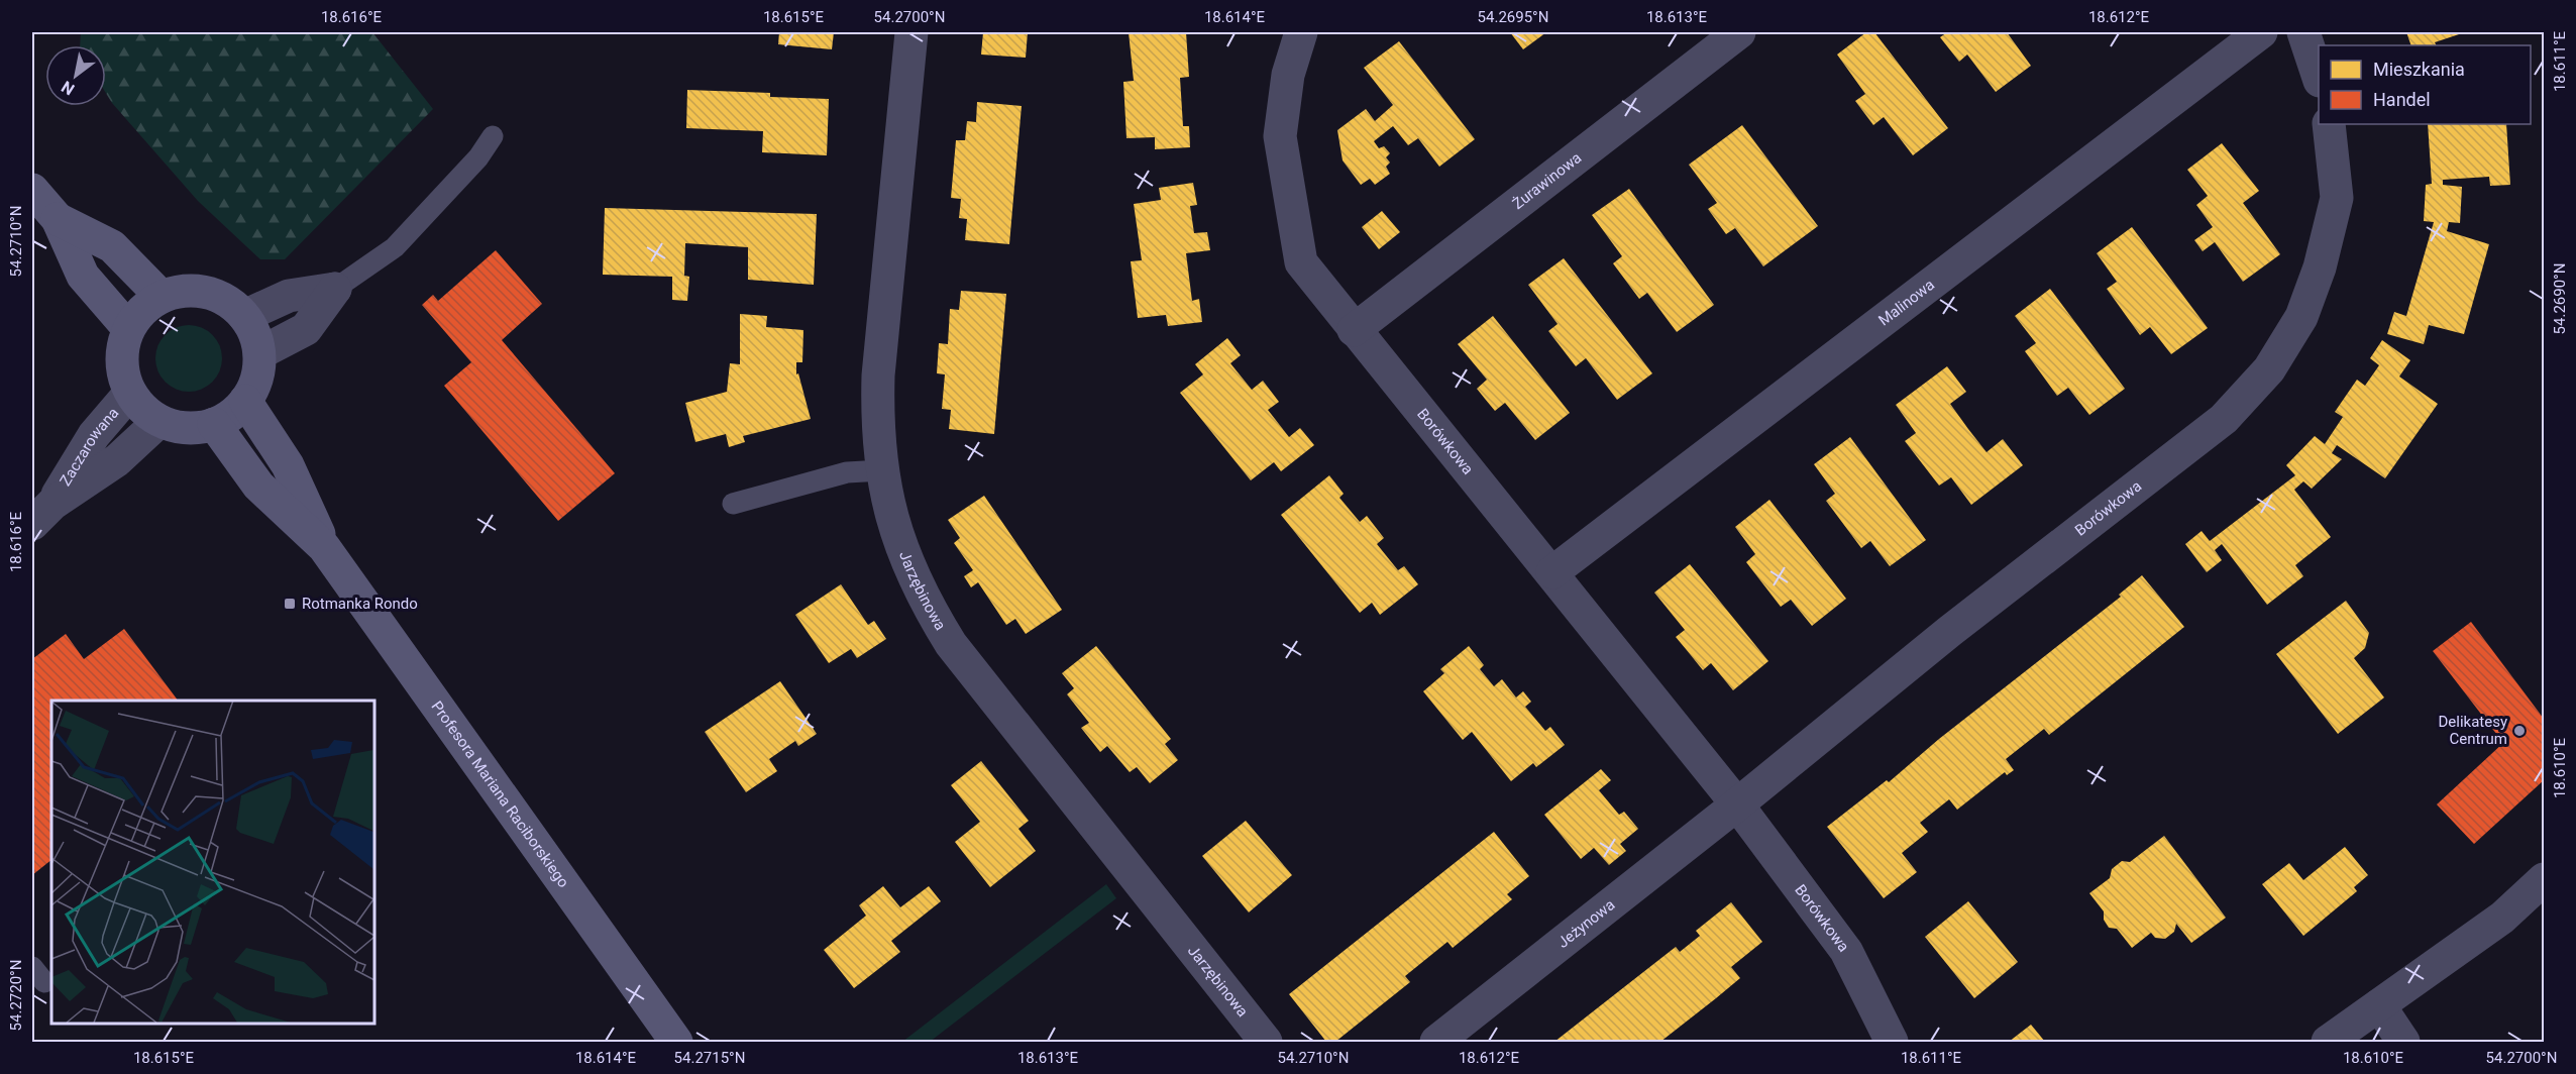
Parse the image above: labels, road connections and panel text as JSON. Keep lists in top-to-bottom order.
{
  "streets": {
    "main road": ["Profesora Mariana Raciborskiego"],
    "street": [
      "Żurawinowa",
      "Malinowa",
      "Borówkowa",
      "Zaczarowana",
      "Jarzębinowa",
      "Jeżynowa"
    ]
  },
  "crossings": [
    ["Żurawinowa", "Borówkowa"],
    ["Malinowa", "Borówkowa"],
    ["Borówkowa", "Jeżynowa"],
    ["Zaczarowana", "Profesora Mariana Raciborskiego"]
  ],
  "places": {
    "transit": ["Rotmanka Rondo"],
    "other": ["Delikatesy Centrum"]
  },
  "legend": ["Mieszkania", "Handel"],
  "north": "bottom left",
  "coordinates": [
    "18.616°E",
    "18.615°E",
    "54.2700°N",
    "18.614°E",
    "54.2695°N",
    "18.613°E",
    "18.612°E",
    "18.611°E",
    "54.2710°N",
    "54.2690°N",
    "18.610°E",
    "54.2720°N",
    "54.2715°N"
  ]
}
